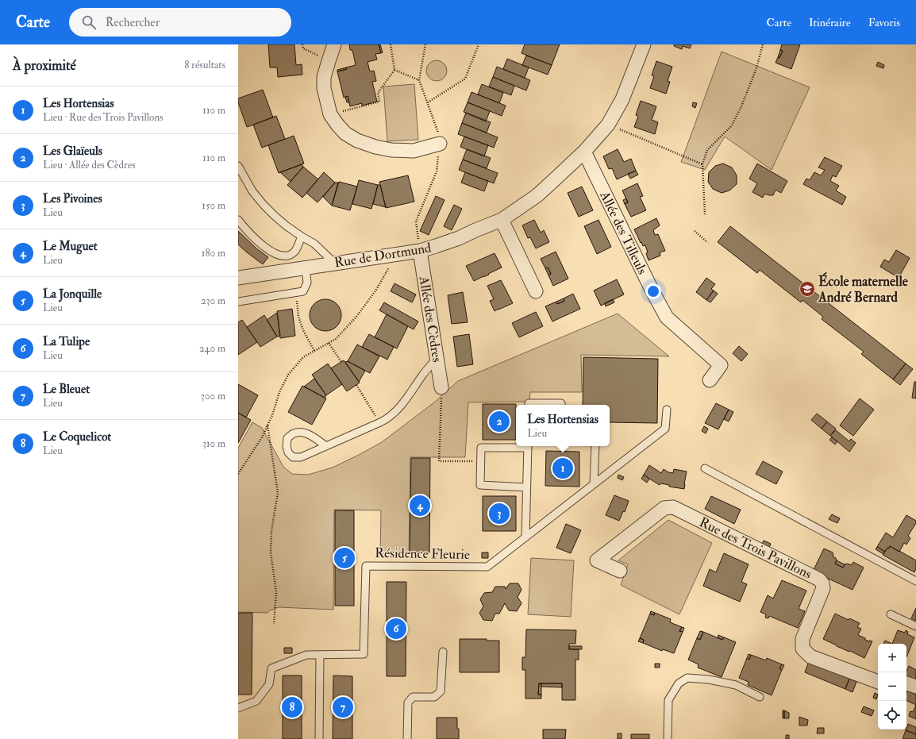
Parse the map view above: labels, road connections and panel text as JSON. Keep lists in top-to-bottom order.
{
  "streets": {
    "street": [
      "Allée des Tilleuls",
      "Rue de Dortmund",
      "Allée des Cèdres",
      "Rue des Trois Pavillons"
    ],
    "lane": ["Résidence Fleurie"]
  },
  "crossings": [
    ["Allée des Tilleuls", "Rue de Dortmund"],
    ["Rue de Dortmund", "Allée des Cèdres"]
  ],
  "places": {
    "school or university": ["École maternelle André Bernard"]
  },
  "page": {
    "header": "Carte",
    "search": "Rechercher",
    "nav": ["Carte", "Itinéraire", "Favoris"],
    "heading": ["À proximité", "8 résultats"],
    "list": [
      {
        "mark": "1",
        "name": "Les Hortensias",
        "note": "Lieu · Rue des Trois Pavillons",
        "value": "110 m"
      },
      {
        "mark": "2",
        "name": "Les Glaïeuls",
        "note": "Lieu · Allée des Cèdres",
        "value": "110 m"
      },
      {
        "mark": "3",
        "name": "Les Pivoines",
        "note": "Lieu",
        "value": "150 m"
      },
      {
        "mark": "4",
        "name": "Le Muguet",
        "note": "Lieu",
        "value": "180 m"
      },
      {
        "mark": "5",
        "name": "La Jonquille",
        "note": "Lieu",
        "value": "230 m"
      },
      {
        "mark": "6",
        "name": "La Tulipe",
        "note": "Lieu",
        "value": "240 m"
      },
      {
        "mark": "7",
        "name": "Le Bleuet",
        "note": "Lieu",
        "value": "300 m"
      },
      {
        "mark": "8",
        "name": "Le Coquelicot",
        "note": "Lieu",
        "value": "310 m"
      }
    ],
    "popup": ["Les Hortensias", "Lieu"],
    "pins": [
      "2",
      "1",
      "4",
      "3",
      "5",
      "6",
      "7",
      "8"
    ],
    "map_buttons": ["+", "−"]
  }
}
